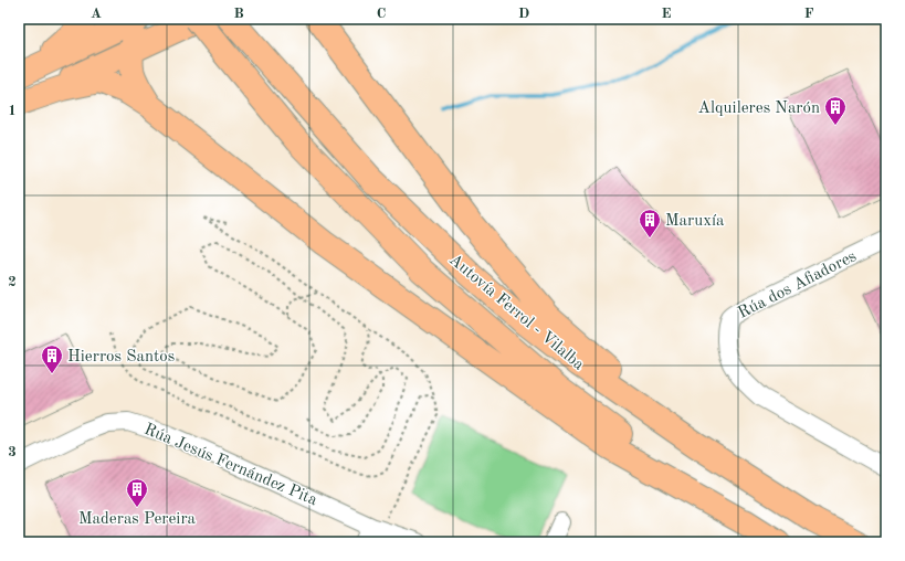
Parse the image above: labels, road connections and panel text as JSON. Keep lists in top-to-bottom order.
{
  "streets": {
    "highway": ["Autovía Ferrol - Vilalba"],
    "street": ["Rúa dos Afiadores", "Rúa Jesús Fernández Pita"]
  },
  "places": {
    "building": [
      "Alquileres Narón",
      "Maruxía",
      "Hierros Santos",
      "Maderas Pereira"
    ]
  },
  "grid": {
    "columns": [
      "A",
      "B",
      "C",
      "D",
      "E",
      "F"
    ],
    "rows": ["1", "2", "3"]
  }
}
